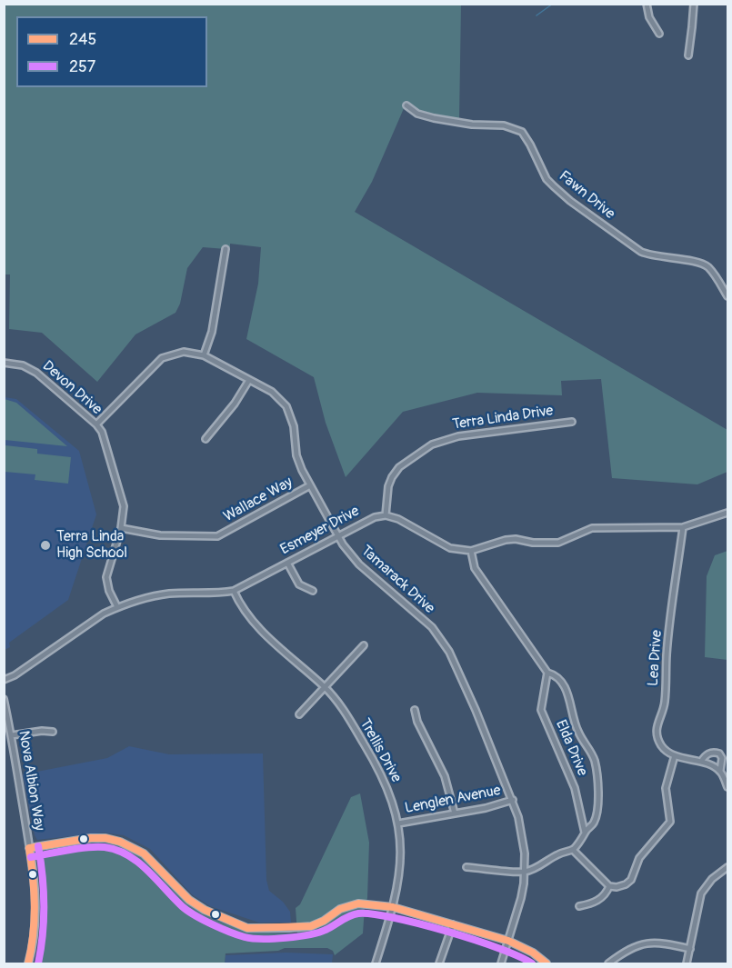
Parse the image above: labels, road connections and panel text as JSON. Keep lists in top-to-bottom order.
{
  "streets": {
    "street": [
      "Fawn Drive",
      "Devon Drive",
      "Terra Linda Drive",
      "Wallace Way",
      "Esmeyer Drive",
      "Tamarack Drive",
      "Lea Drive",
      "Elda Drive",
      "Trellis Drive",
      "Nova Albion Way",
      "Lenglen Avenue"
    ]
  },
  "crossings": [
    ["Devon Drive", "Wallace Way"],
    ["Devon Drive", "Esmeyer Drive"],
    ["Devon Drive", "Tamarack Drive"],
    ["Terra Linda Drive", "Esmeyer Drive"],
    ["Wallace Way", "Tamarack Drive"],
    ["Esmeyer Drive", "Tamarack Drive"],
    ["Esmeyer Drive", "Trellis Drive"],
    ["Tamarack Drive", "Lenglen Avenue"],
    ["Trellis Drive", "Lenglen Avenue"]
  ],
  "places": ["Terra Linda High School"],
  "lines": ["transit line 245", "transit line 257"],
  "legend": ["245", "257"]
}
